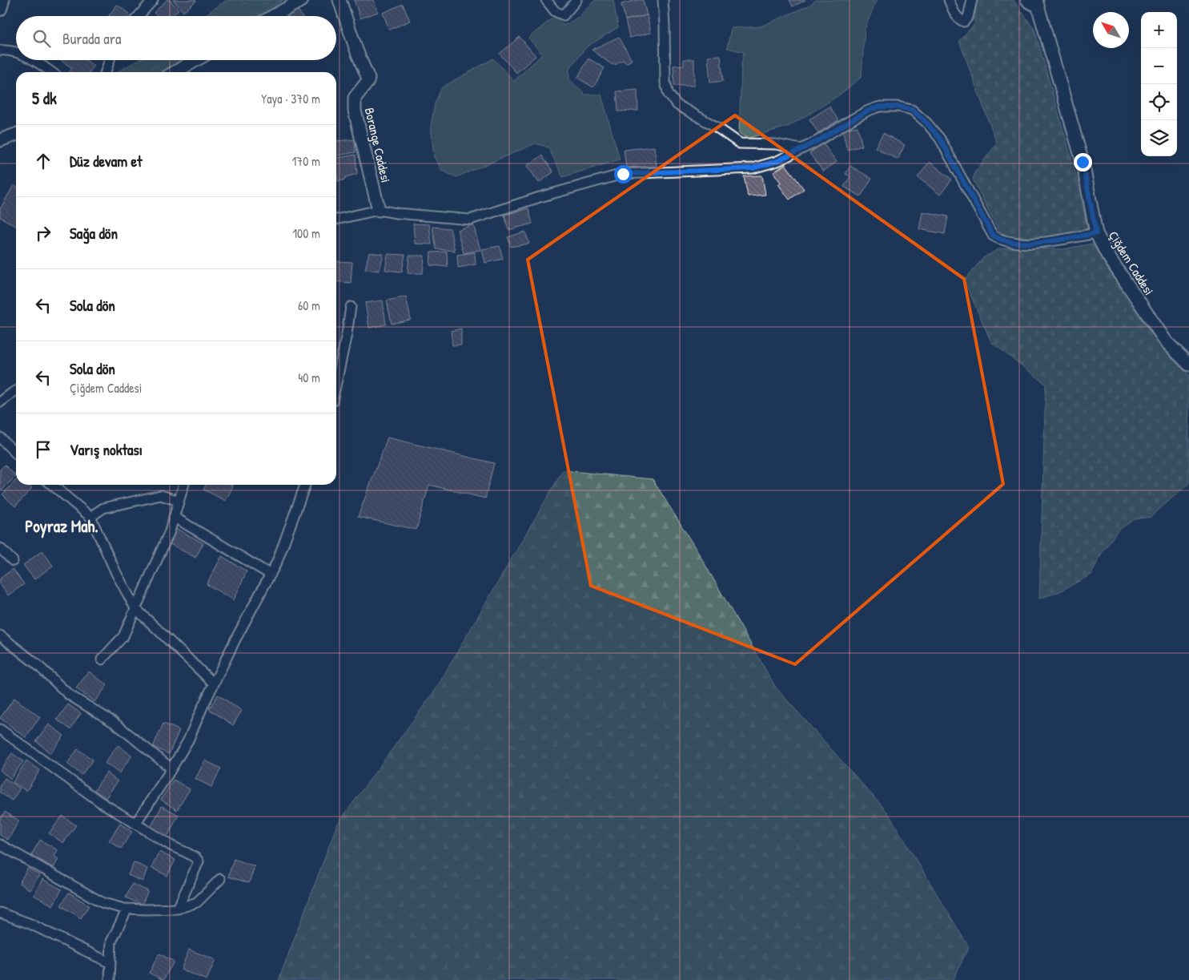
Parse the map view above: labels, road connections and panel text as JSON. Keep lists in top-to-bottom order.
{
  "streets": {
    "street": ["Borange Caddesi", "Çiğdem Caddesi"]
  },
  "districts": ["Poyraz Mah."],
  "north": "top left",
  "page": {
    "map_buttons": ["+", "−"],
    "search": "Burada ara",
    "heading": ["5 dk", "Yaya · 370 m"],
    "list": [
      ["Düz devam et", "170 m"],
      ["Sağa dön", "100 m"],
      ["Sola dön", "60 m"],
      ["Sola dön", "Çiğdem Caddesi", "40 m"],
      "Varış noktası"
    ]
  }
}
